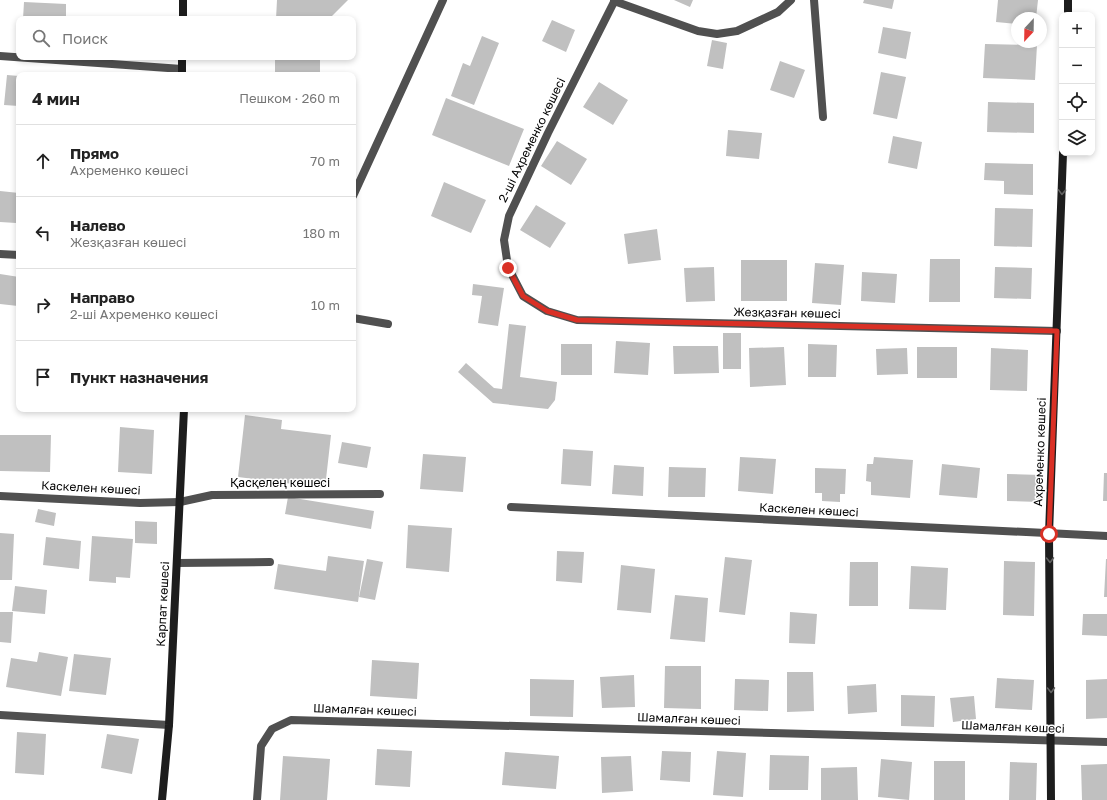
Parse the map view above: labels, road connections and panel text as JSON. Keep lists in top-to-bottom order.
{
  "streets": {
    "street": [
      "2-ші Ахременко көшесі",
      "Жезқазған көшесі",
      "Ахременко көшесі",
      "Қасқелең көшесі",
      "Каскелен көшесі",
      "Карпат көшесі",
      "Шамалған көшесі"
    ]
  },
  "crossings": [
    ["2-ші Ахременко көшесі", "Жезқазған көшесі"],
    ["Жезқазған көшесі", "Ахременко көшесі"],
    ["Ахременко көшесі", "Каскелен көшесі"],
    ["Ахременко көшесі", "Шамалған көшесі"],
    ["Қасқелең көшесі", "Каскелен көшесі"],
    ["Қасқелең көшесі", "Карпат көшесі"],
    ["Каскелен көшесі", "Карпат көшесі"]
  ],
  "one_way": ["Ахременко көшесі"],
  "north": "bottom",
  "page": {
    "map_buttons": ["+", "−"],
    "search": "Поиск",
    "heading": ["4 мин", "Пешком · 260 m"],
    "list": [
      ["Прямо", "Ахременко көшесі", "70 m"],
      ["Налево", "Жезқазған көшесі", "180 m"],
      ["Направо", "2-ші Ахременко көшесі", "10 m"],
      "Пункт назначения"
    ]
  }
}
